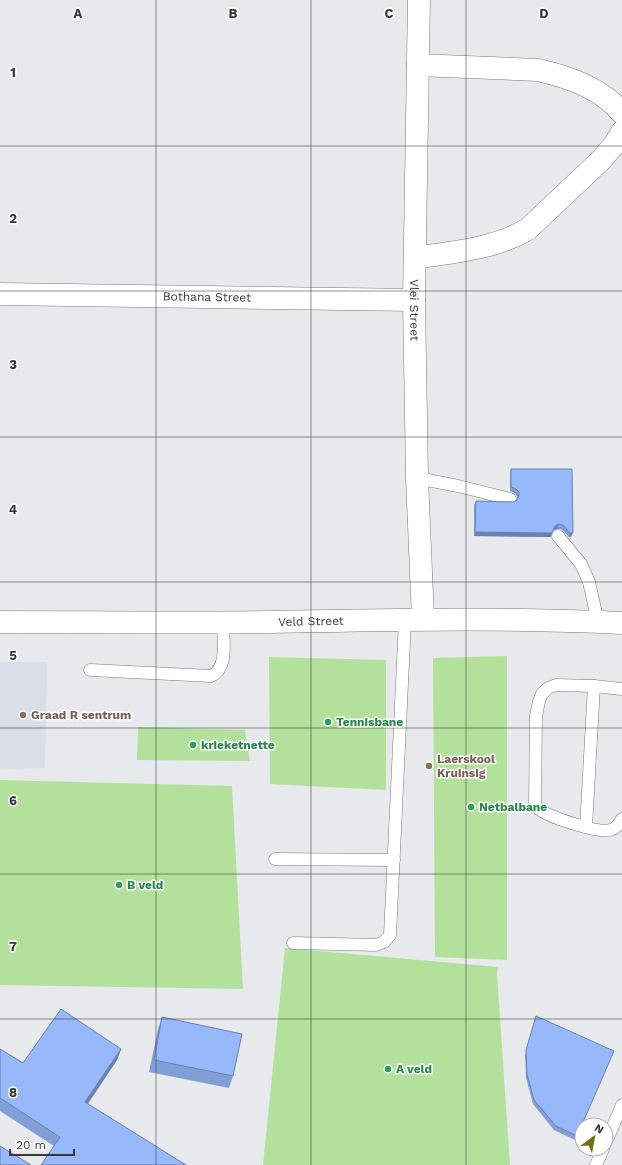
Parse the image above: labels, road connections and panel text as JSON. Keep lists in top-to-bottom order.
{
  "streets": {
    "street": ["Bothana Street", "Vlei Street", "Veld Street"]
  },
  "crossings": [
    ["Bothana Street", "Vlei Street"],
    ["Vlei Street", "Veld Street"]
  ],
  "places": [
    "Graad R sentrum",
    "Tennisbane",
    "krieketnette",
    "Laerskool Kruinsig",
    "Netbalbane",
    "B veld",
    "A veld"
  ],
  "scale_bar": "20 m",
  "north": "top right",
  "grid": {
    "columns": [
      "A",
      "B",
      "C",
      "D"
    ],
    "rows": [
      "1",
      "2",
      "3",
      "4",
      "5",
      "6",
      "7",
      "8"
    ]
  }
}
